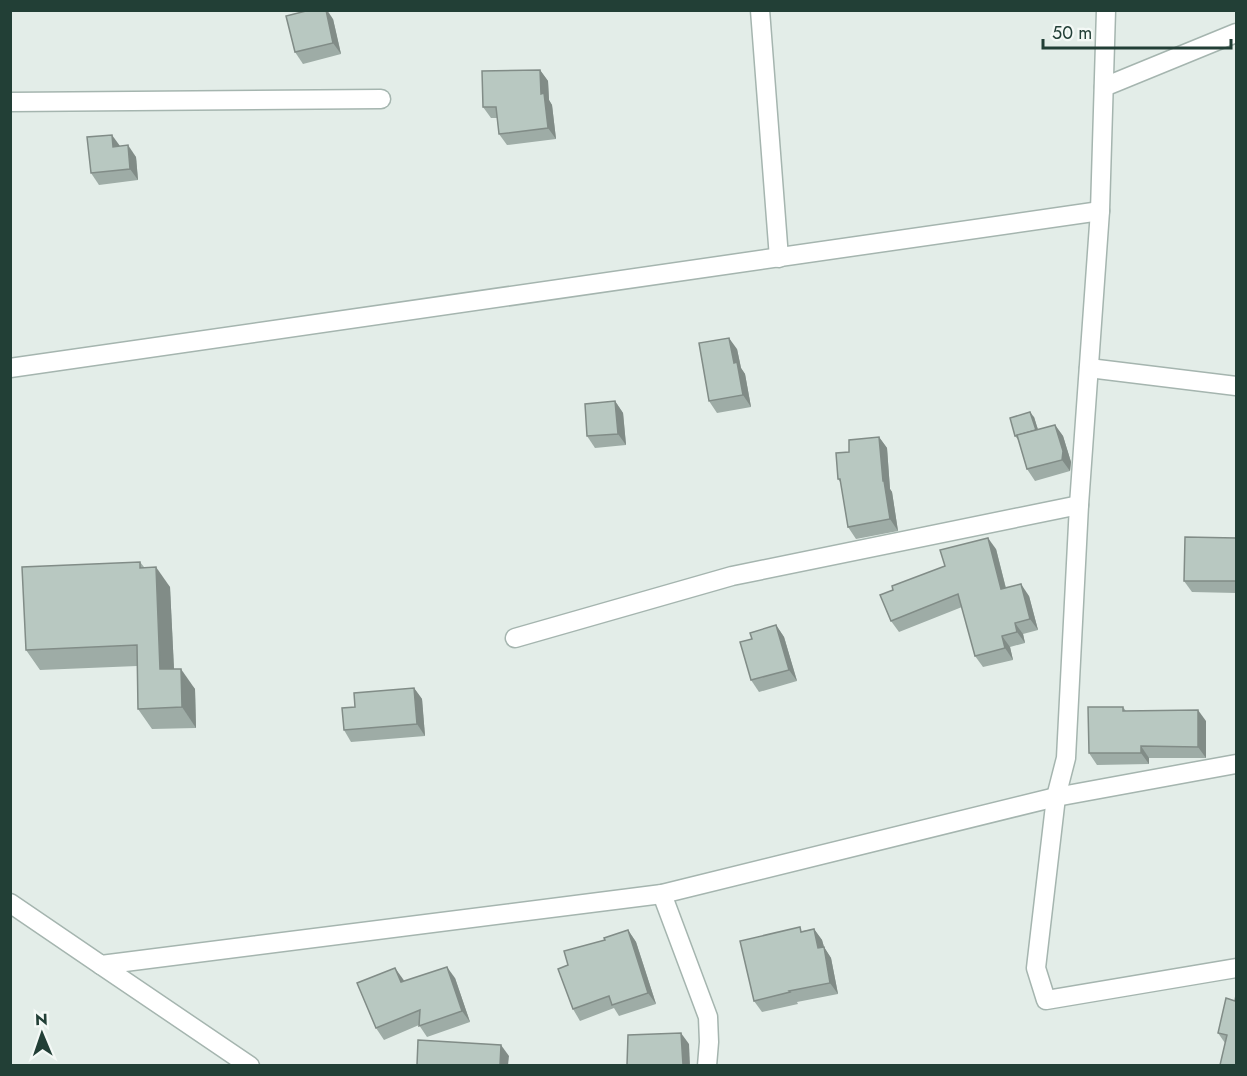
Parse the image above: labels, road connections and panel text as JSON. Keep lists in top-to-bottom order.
{
  "scale_bar": "50 m",
  "north": "top"
}
